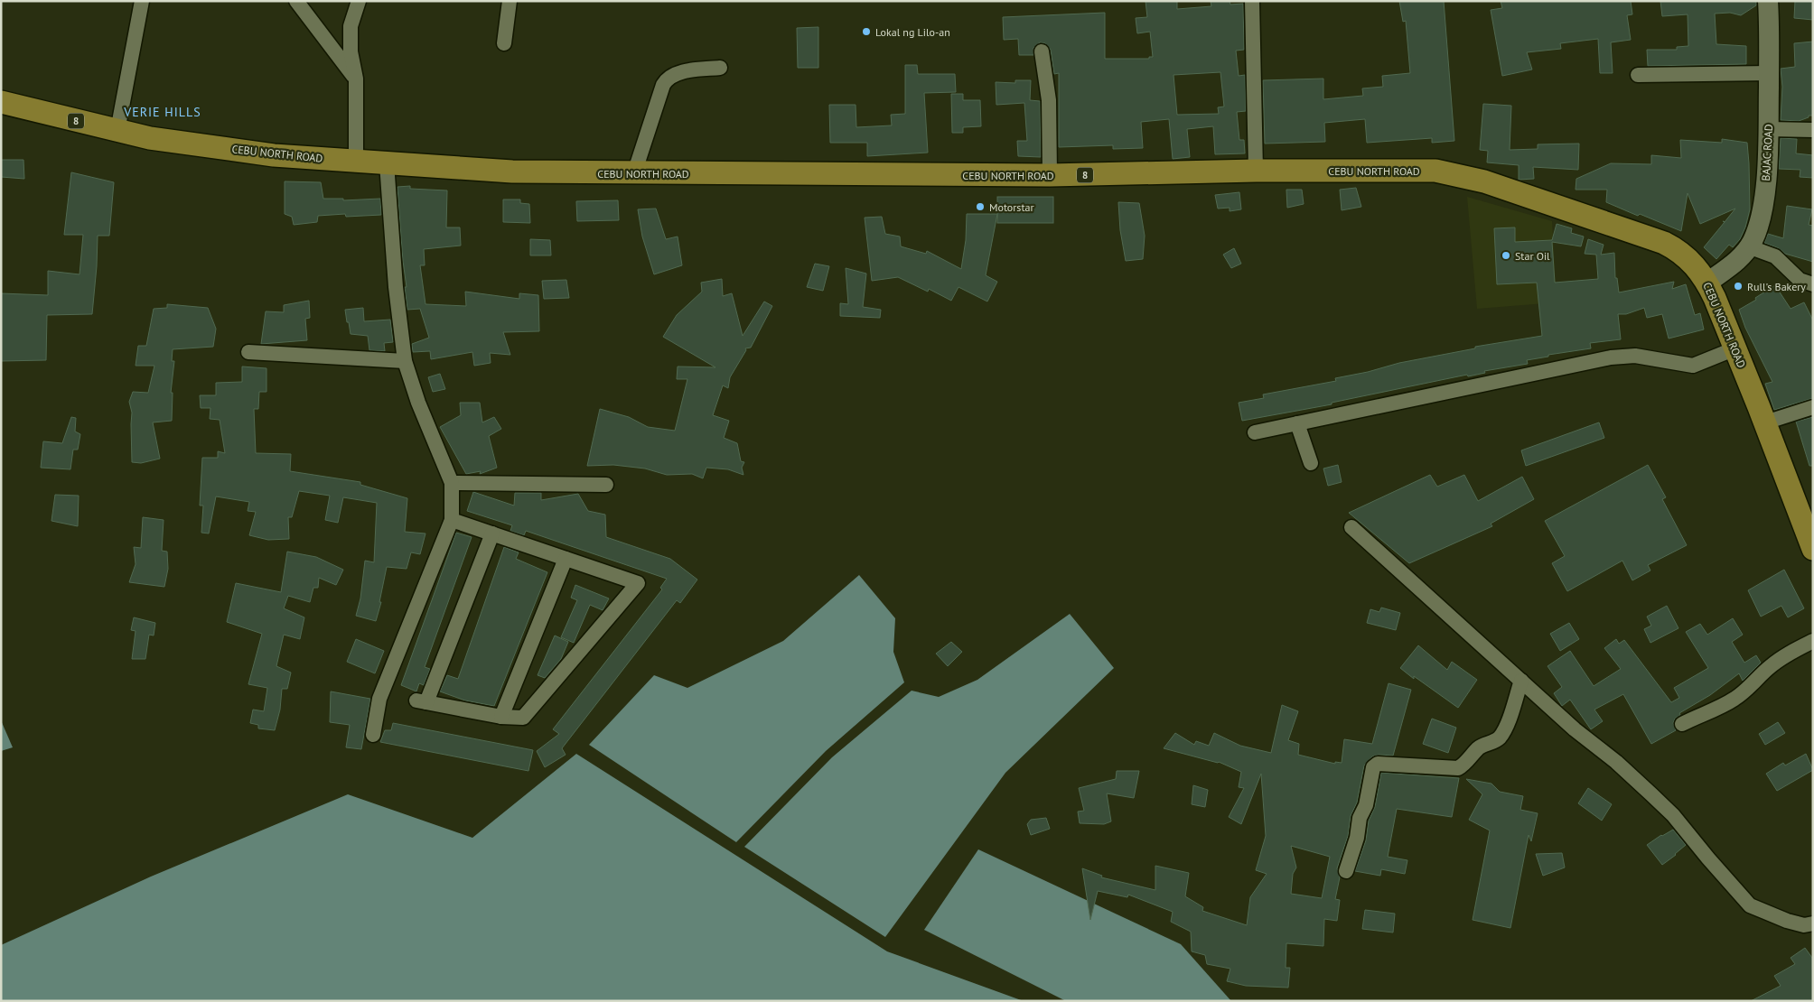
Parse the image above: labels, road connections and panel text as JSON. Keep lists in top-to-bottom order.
{
  "streets": {
    "main road": ["8", "CEBU NORTH ROAD"],
    "street": ["BAJAC ROAD"]
  },
  "crossings": [
    ["BAJAC ROAD", "CEBU NORTH ROAD"]
  ],
  "districts": ["VERIE HILLS"],
  "places": [
    "Lokal ng Lilo-an",
    "Motorstar",
    "Star Oil",
    "Rull's Bakery"
  ]
}
